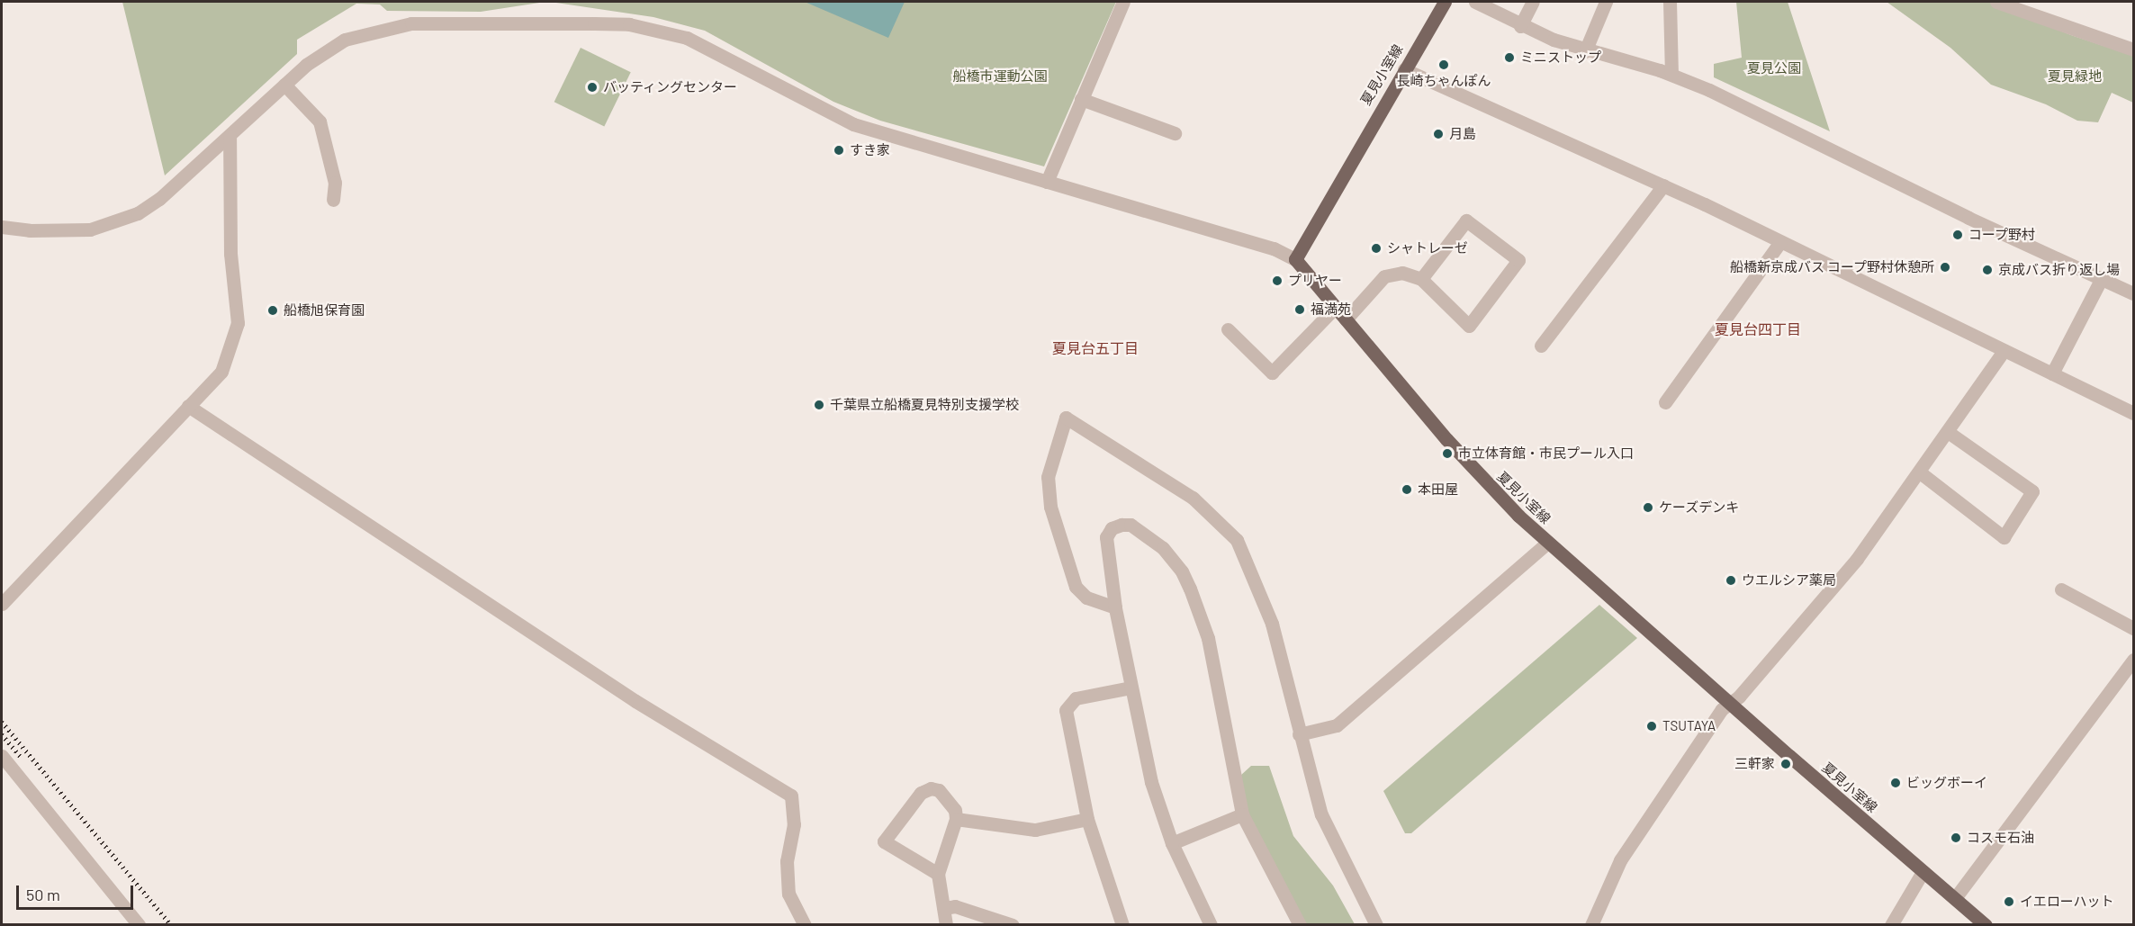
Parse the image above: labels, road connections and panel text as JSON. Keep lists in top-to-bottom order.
{
  "streets": {
    "main road": ["夏見小室線"]
  },
  "districts": ["夏見台四丁目", "夏見台五丁目"],
  "parks": ["夏見公園", "船橋市運動公園", "夏見緑地"],
  "places": [
    "ミニストップ",
    "長崎ちゃんぽん",
    "バッティングセンター",
    "月島",
    "すき家",
    "コープ野村",
    "シャトレーゼ",
    "船橋新京成バス コープ野村休憩所",
    "京成バス折り返し場",
    "プリヤー",
    "福満苑",
    "船橋旭保育園",
    "千葉県立船橋夏見特別支援学校",
    "市立体育館・市民プール入口",
    "本田屋",
    "ケーズデンキ",
    "ウエルシア薬局",
    "TSUTAYA",
    "三軒家",
    "ビッグボーイ",
    "コスモ石油",
    "イエローハット"
  ],
  "scale_bar": "50 m"
}
